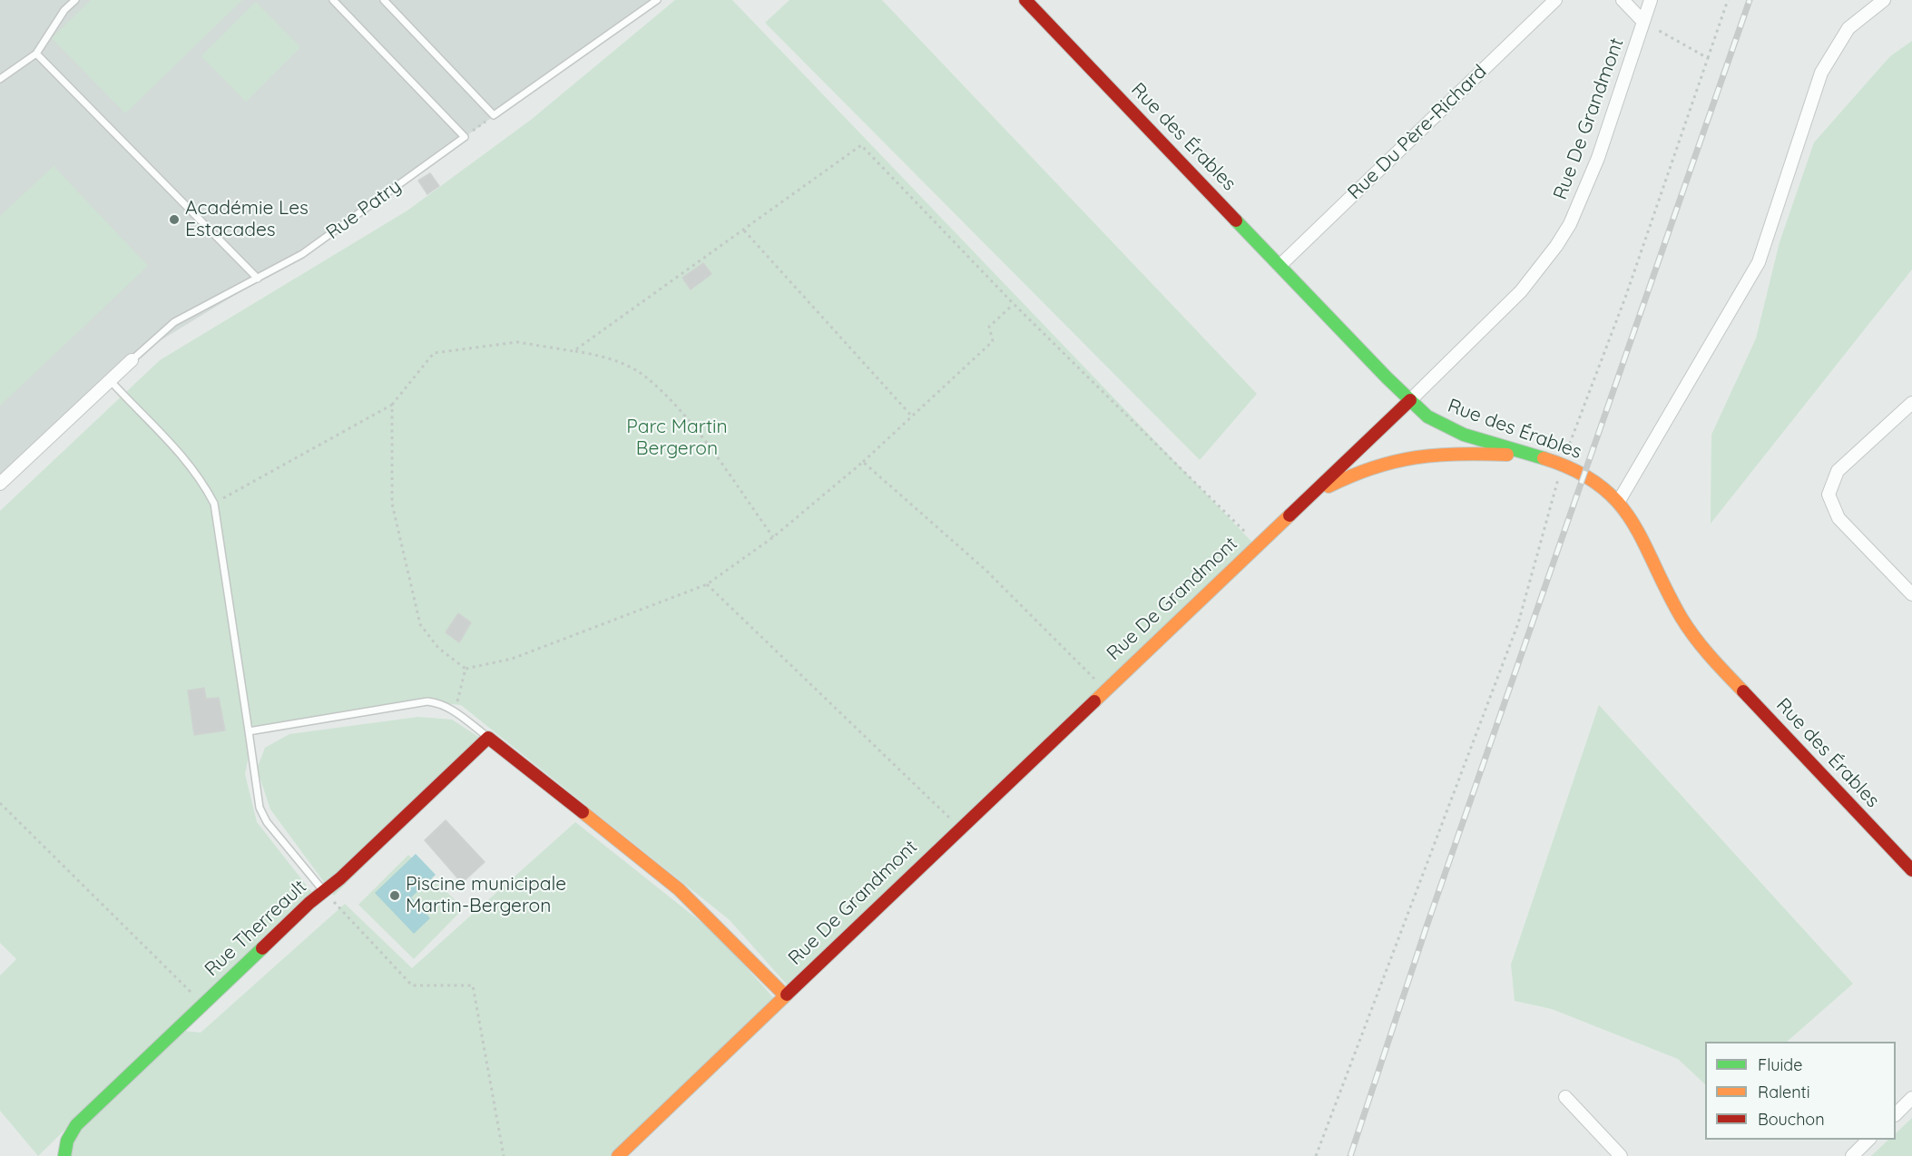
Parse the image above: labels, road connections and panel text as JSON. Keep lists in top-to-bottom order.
{
  "streets": {
    "street": [
      "Rue De Grandmont",
      "Rue Du Père-Richard",
      "Rue des Érables",
      "Rue Patry",
      "Rue Therreault"
    ]
  },
  "crossings": [
    ["Rue De Grandmont", "Rue des Érables"],
    ["Rue Du Père-Richard", "Rue des Érables"]
  ],
  "parks": ["Parc Martin Bergeron"],
  "places": ["Académie Les Estacades", "Piscine municipale Martin-Bergeron"],
  "legend": ["Fluide", "Ralenti", "Bouchon"]
}
